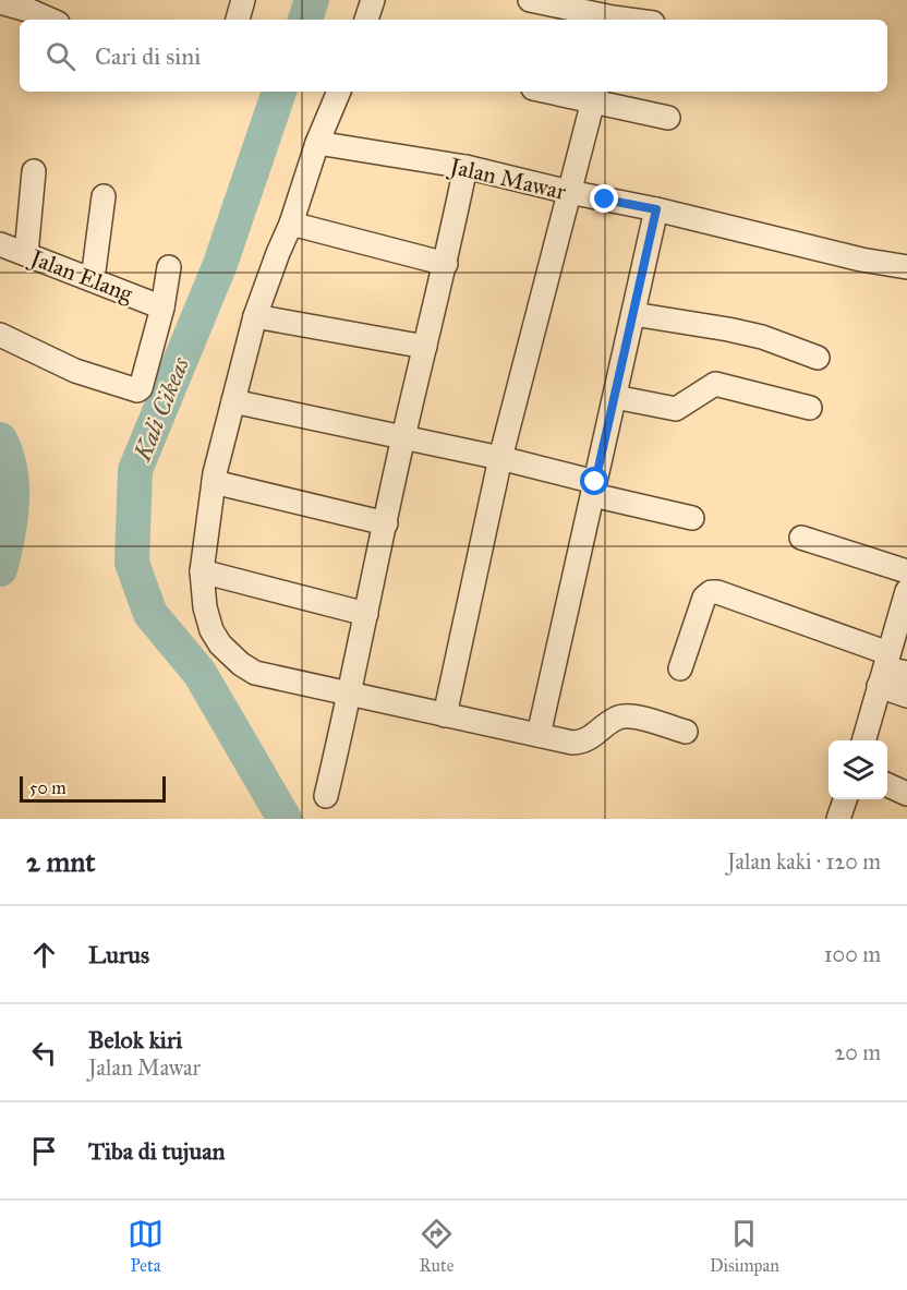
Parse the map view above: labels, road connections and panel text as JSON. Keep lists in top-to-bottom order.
{
  "streets": {
    "street": ["Jalan Mawar", "Jalan Elang"]
  },
  "water": ["Kali Cikeas"],
  "scale_bar": "50 m",
  "page": {
    "search": "Cari di sini",
    "scale": "50 m",
    "heading": ["2 mnt", "Jalan kaki · 120 m"],
    "list": [
      ["Lurus", "100 m"],
      ["Belok kiri", "Jalan Mawar", "20 m"],
      "Tiba di tujuan"
    ],
    "nav": ["Peta", "Rute", "Disimpan"]
  }
}
